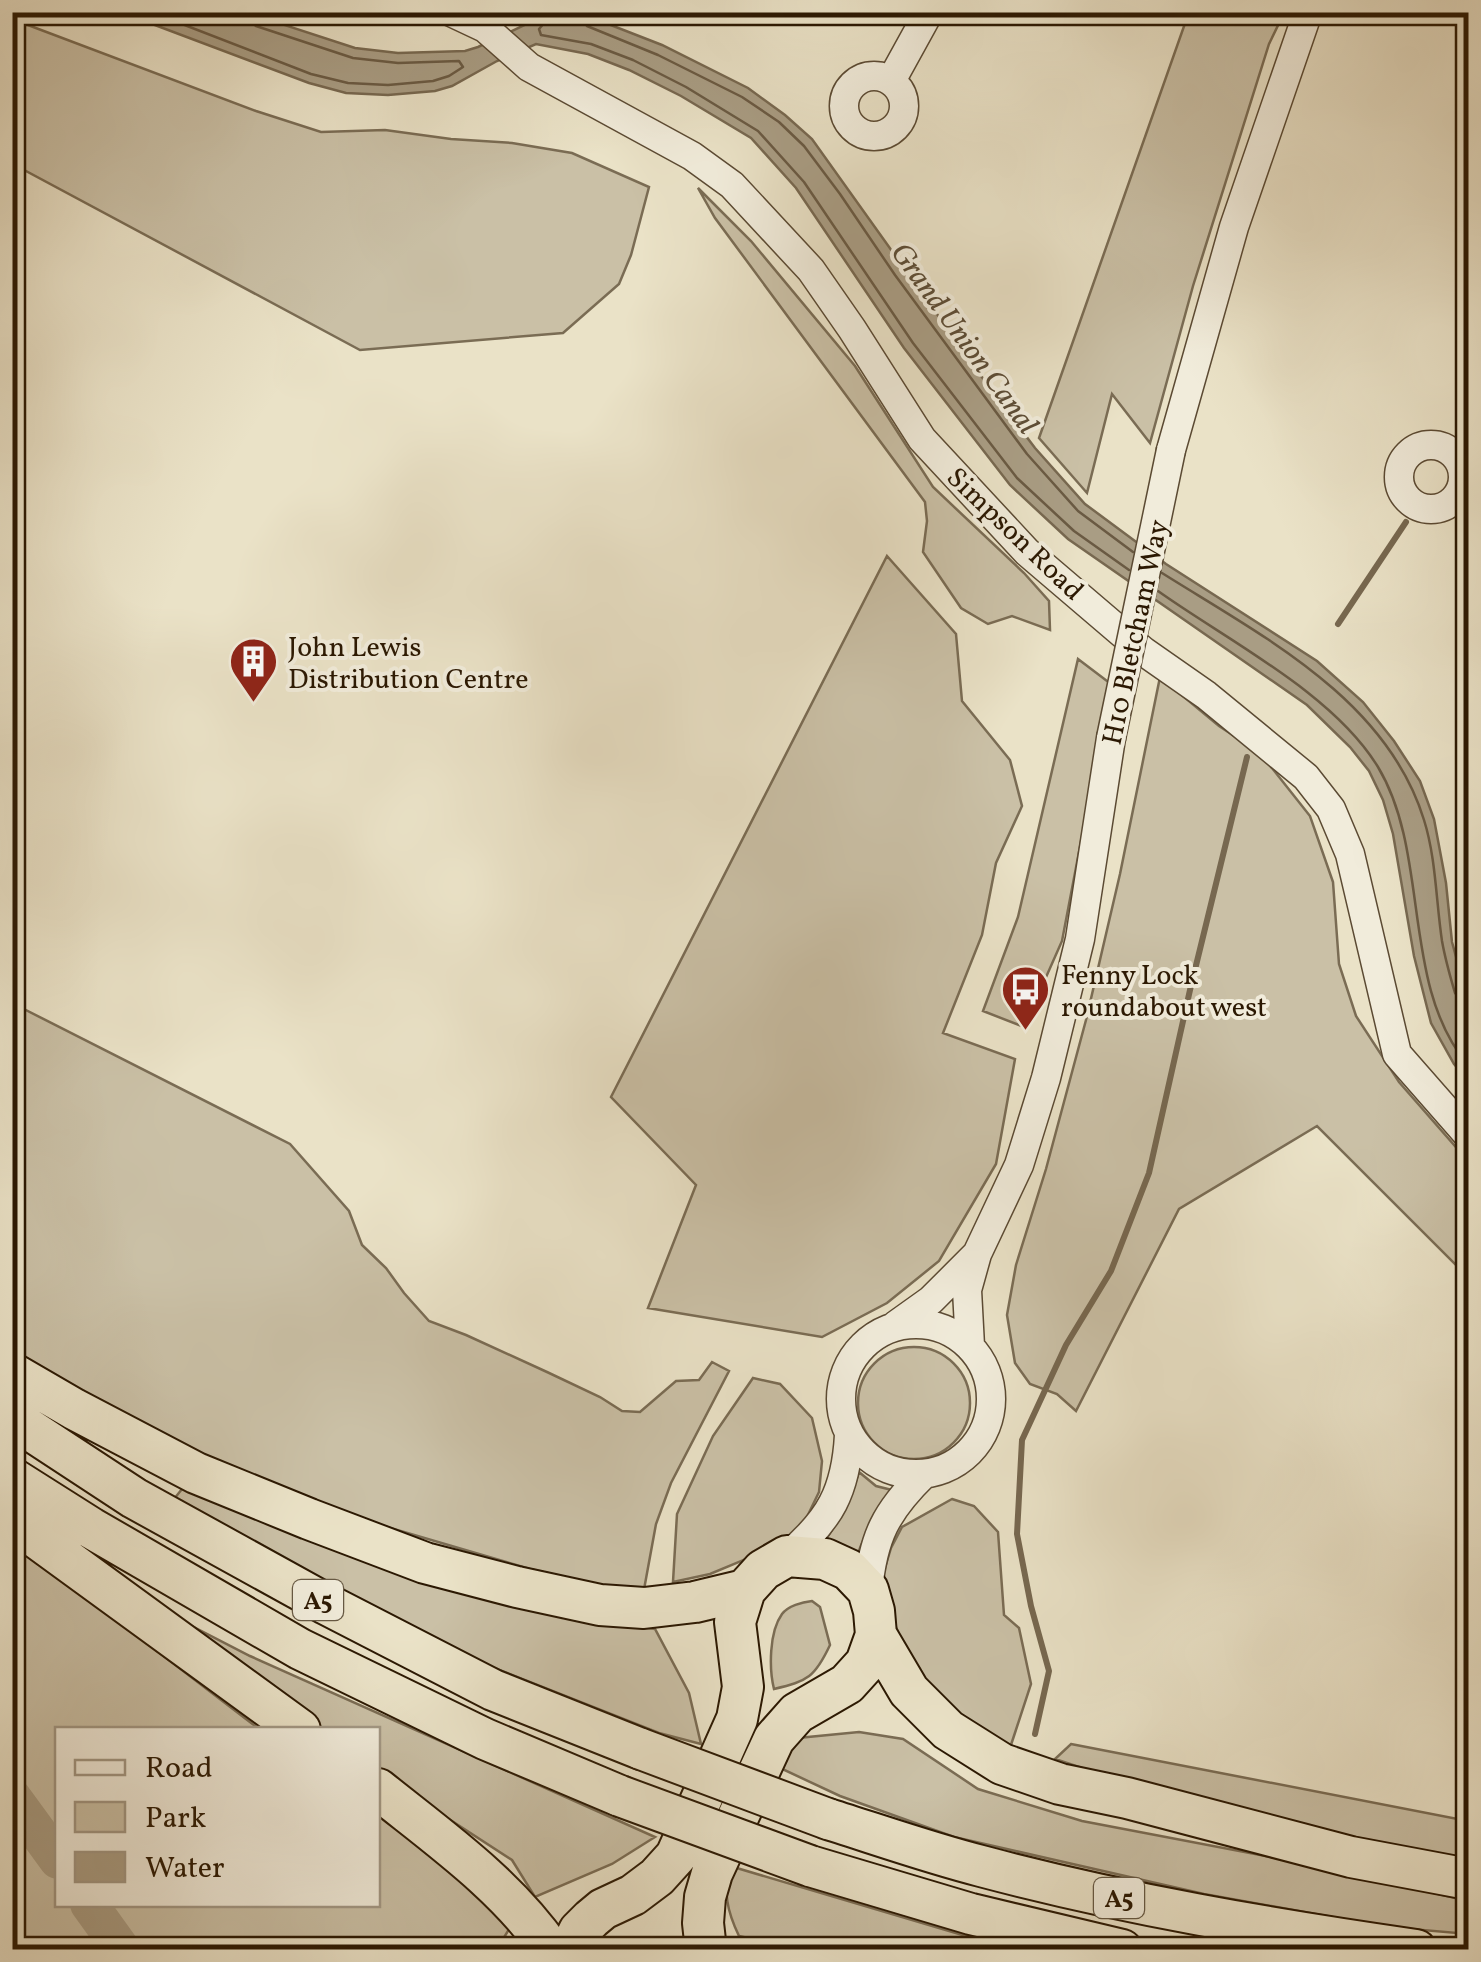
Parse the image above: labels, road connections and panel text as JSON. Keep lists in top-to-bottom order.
{
  "streets": {
    "highway": ["A5"],
    "street": ["Simpson Road", "H10 Bletcham Way"]
  },
  "water": ["Grand Union Canal"],
  "places": {
    "building": ["John Lewis Distribution Centre"],
    "bus stop": ["Fenny Lock roundabout west"]
  },
  "legend": ["Road", "Park", "Water"]
}
